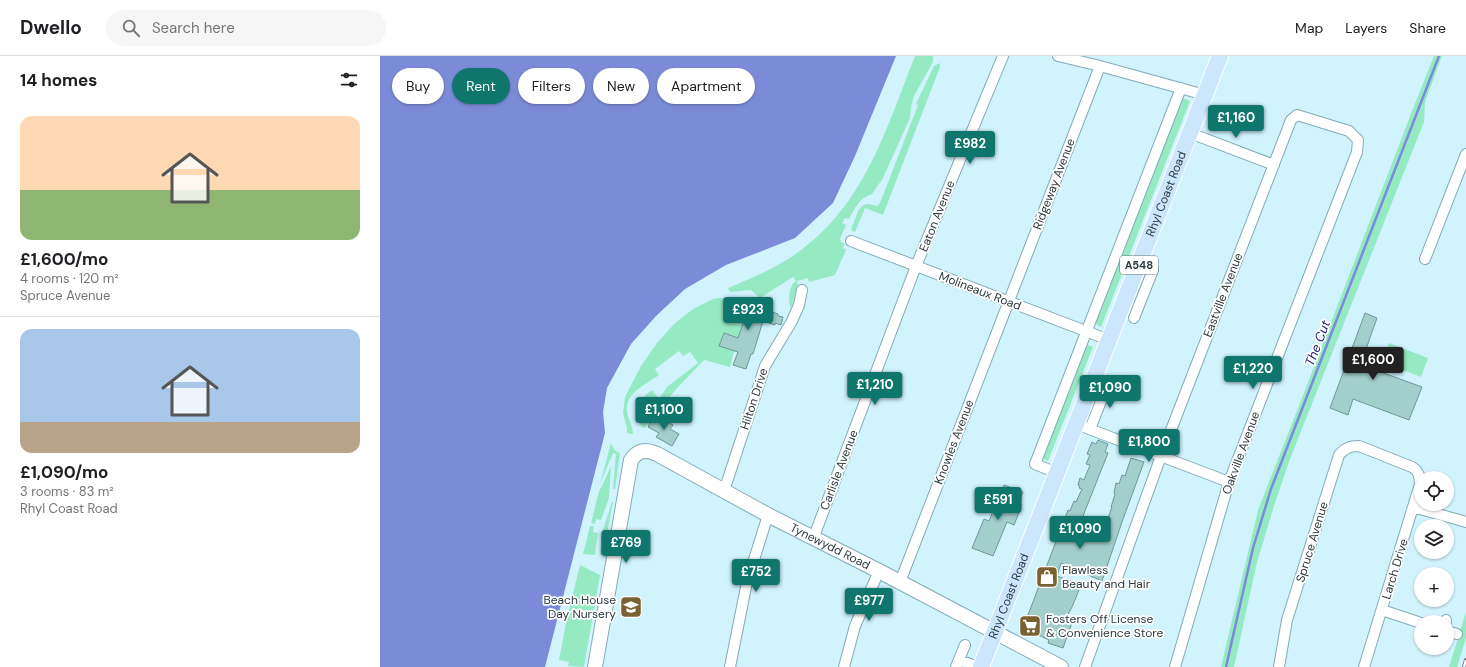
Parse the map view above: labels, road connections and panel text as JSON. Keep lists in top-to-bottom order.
{
  "streets": {
    "main road": ["Rhyl Coast Road", "A548", "Tynewydd Road"],
    "street": [
      "Ridgeway Avenue",
      "Eaton Avenue",
      "Molineaux Road",
      "Eastville Avenue",
      "Hilton Drive",
      "Knowles Avenue",
      "Oakville Avenue",
      "Carlisle Avenue",
      "Spruce Avenue",
      "Larch Drive"
    ]
  },
  "crossings": [
    ["Ridgeway Avenue", "Molineaux Road"],
    ["Ridgeway Avenue", "Knowles Avenue"],
    ["Rhyl Coast Road", "Molineaux Road"],
    ["Rhyl Coast Road", "Tynewydd Road"],
    ["Eaton Avenue", "Molineaux Road"],
    ["Eaton Avenue", "Carlisle Avenue"],
    ["Molineaux Road", "Knowles Avenue"],
    ["Molineaux Road", "Carlisle Avenue"],
    ["Eastville Avenue", "Oakville Avenue"],
    ["Hilton Drive", "Tynewydd Road"],
    ["Knowles Avenue", "Tynewydd Road"],
    ["Carlisle Avenue", "Tynewydd Road"],
    ["Spruce Avenue", "Larch Drive"]
  ],
  "water": ["The Cut"],
  "places": {
    "shop": ["Flawless Beauty and Hair"],
    "school or university": ["Beach House Day Nursery"],
    "supermarket": ["Fosters Off License & Convenience Store"]
  },
  "page": {
    "header": "Dwello",
    "search": "Search here",
    "nav": ["Map", "Layers", "Share"],
    "heading": "14 homes",
    "chip": [
      "Buy",
      "Rent",
      "Filters",
      "New",
      "Apartment"
    ],
    "list": [
      {
        "name": "£1,600/mo",
        "note": "4 rooms · 120 m² · Spruce Avenue"
      },
      {
        "name": "£1,090/mo",
        "note": "3 rooms · 83 m² · Rhyl Coast Road"
      }
    ],
    "price": [
      "£1,160",
      "£982",
      "£923",
      "£1,600",
      "£1,220",
      "£1,210",
      "£1,090",
      "£1,100",
      "£1,800",
      "£591",
      "£1,090",
      "£769",
      "£752",
      "£977"
    ],
    "map_buttons": ["+", "−"]
  }
}
